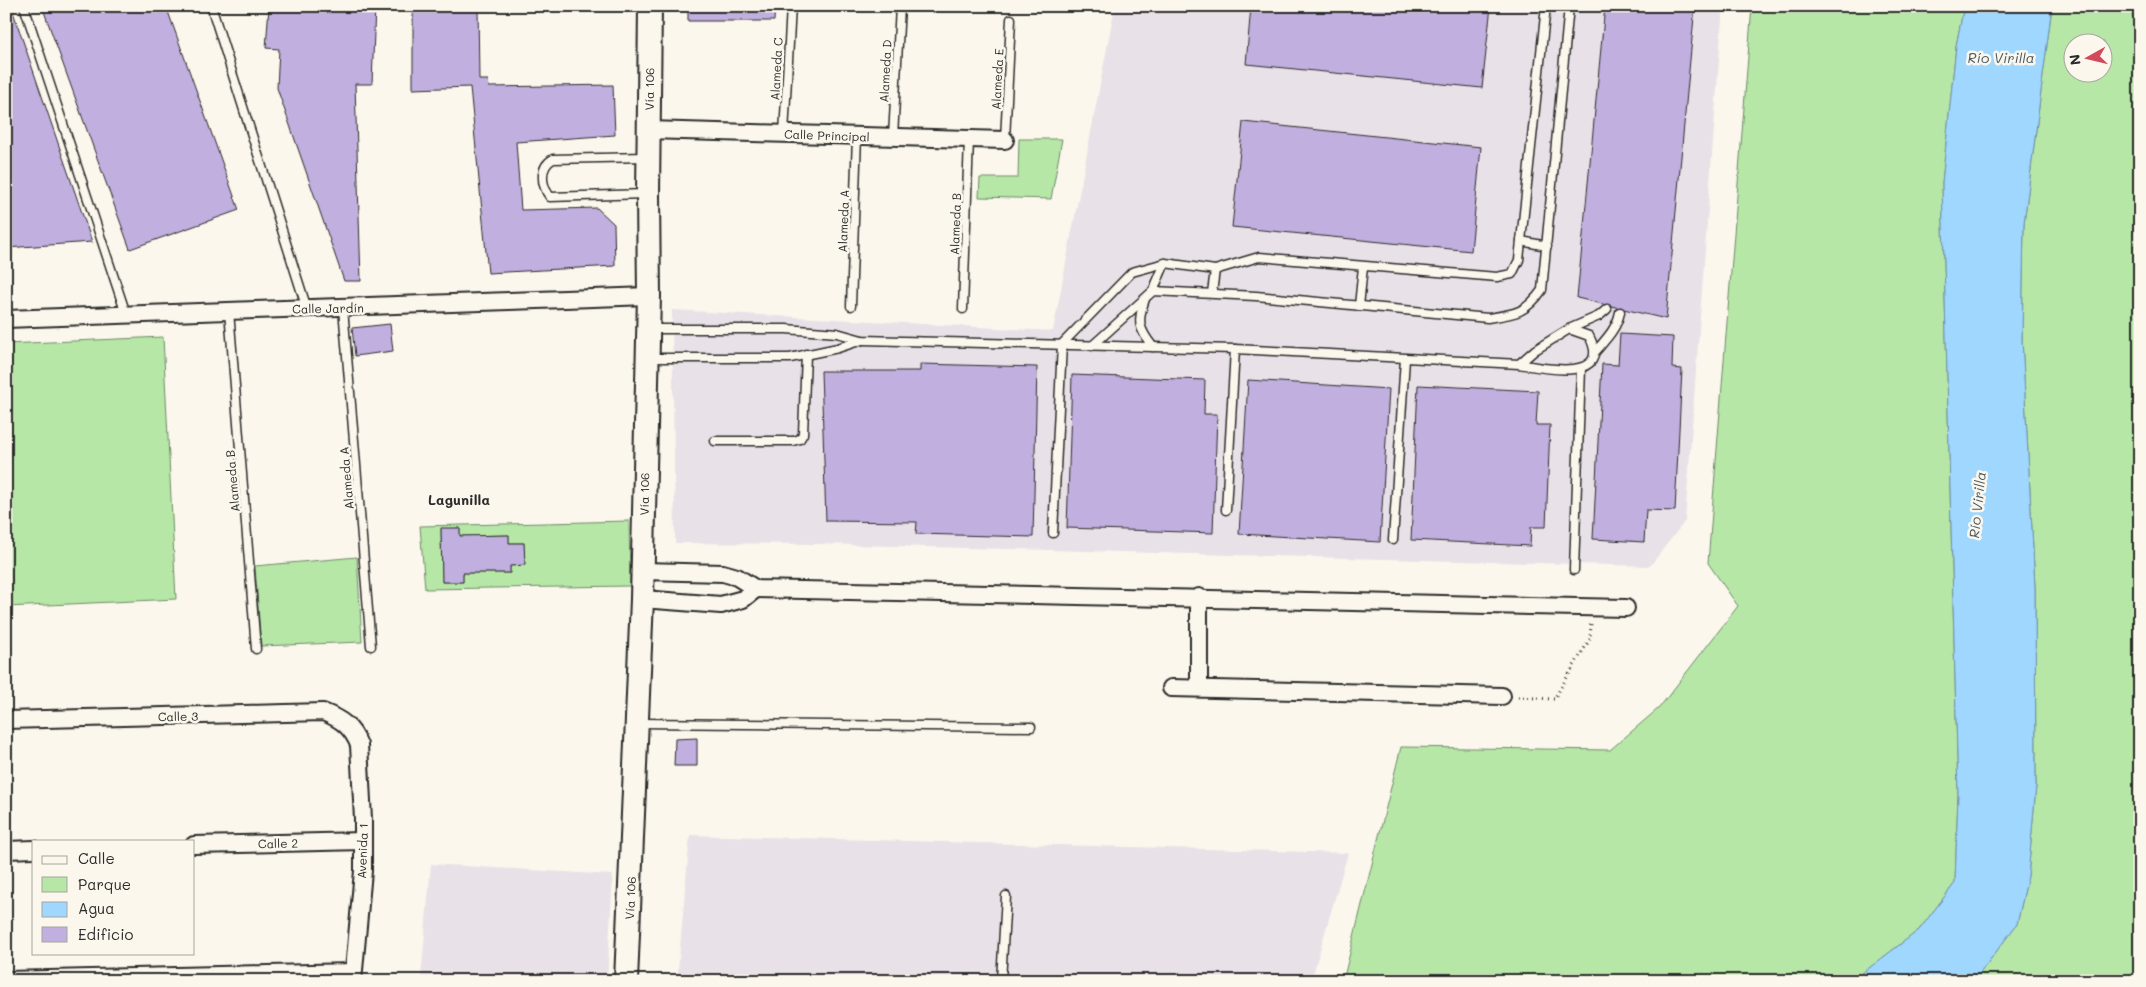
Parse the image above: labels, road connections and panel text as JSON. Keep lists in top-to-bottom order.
{
  "streets": {
    "main road": ["Vía 106"],
    "street": [
      "Calle Principal",
      "Calle Jardín",
      "Calle 3",
      "Calle 2",
      "Avenida 1"
    ],
    "lane": [
      "Alameda C",
      "Alameda D",
      "Alameda E",
      "Alameda A",
      "Alameda B"
    ]
  },
  "crossings": [
    ["Alameda C", "Calle Principal"],
    ["Alameda D", "Calle Principal"],
    ["Alameda E", "Calle Principal"],
    ["Vía 106", "Calle Principal"],
    ["Vía 106", "Calle Jardín"],
    ["Calle Principal", "Alameda A"],
    ["Calle Principal", "Alameda B"],
    ["Alameda A", "Calle Jardín"],
    ["Alameda B", "Calle Jardín"],
    ["Calle 3", "Avenida 1"],
    ["Calle 2", "Avenida 1"]
  ],
  "districts": ["Lagunilla"],
  "water": ["Río Virilla"],
  "legend": [
    "Calle",
    "Parque",
    "Agua",
    "Edificio"
  ],
  "north": "left"
}
